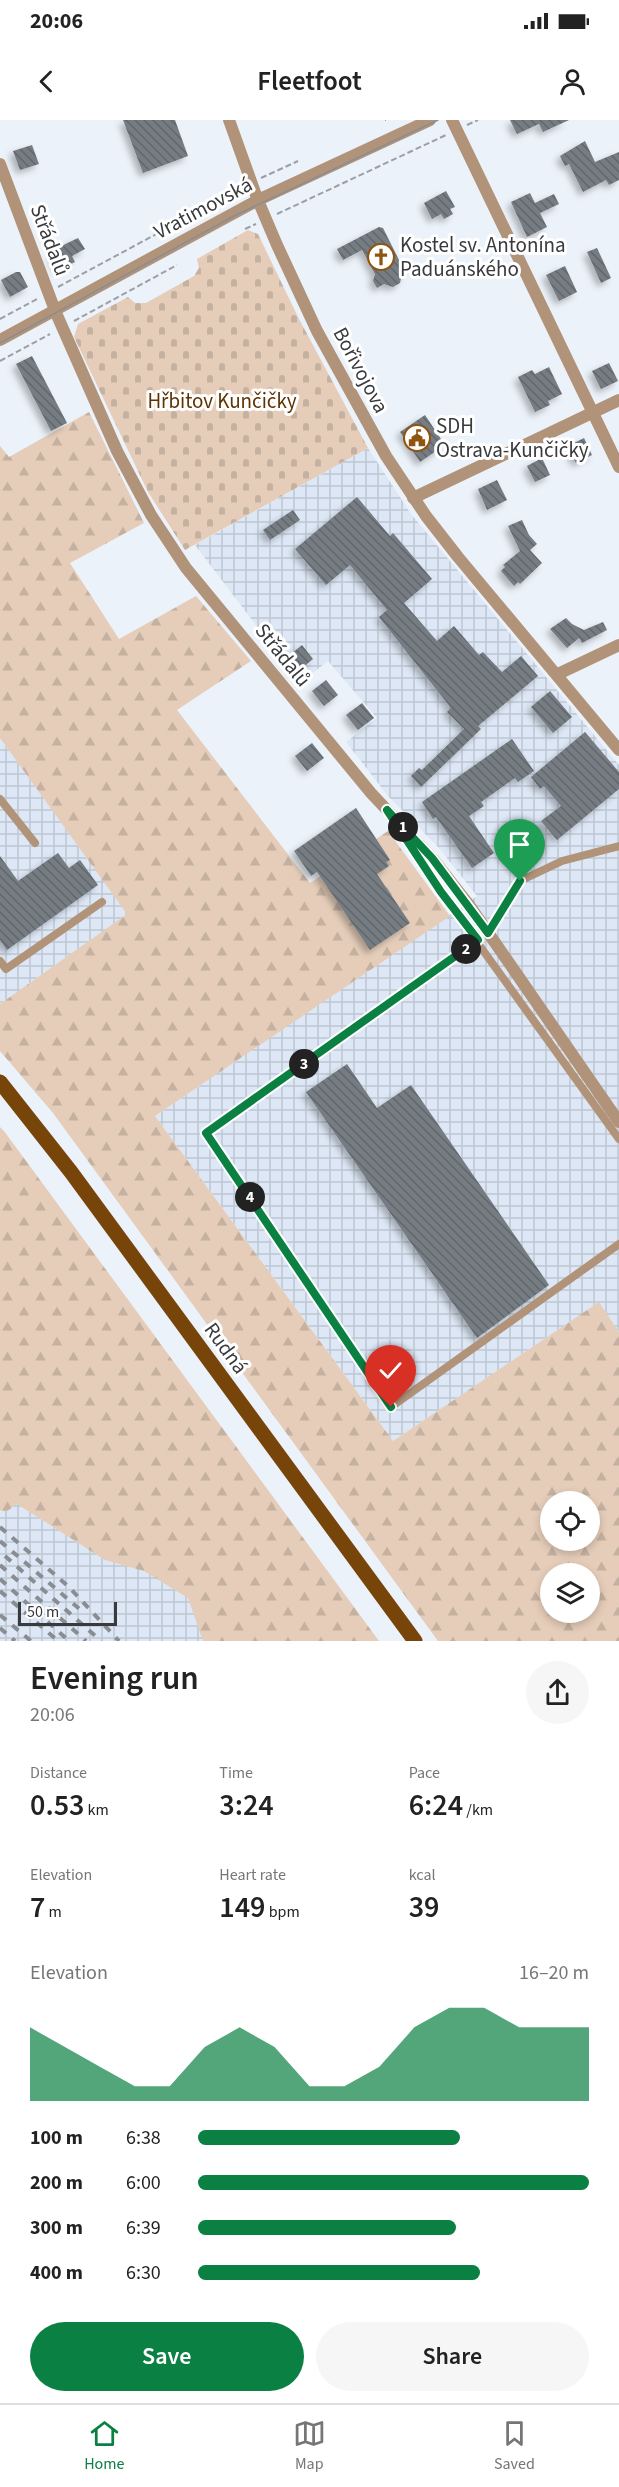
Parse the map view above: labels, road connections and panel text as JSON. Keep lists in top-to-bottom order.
{
  "streets": {
    "main road": ["Rudná"],
    "street": ["Vratimovská", "Střádalů", "Bořivojova"]
  },
  "crossings": [
    ["Vratimovská", "Střádalů"],
    ["Vratimovská", "Bořivojova"]
  ],
  "parks": ["Hřbitov Kunčičky"],
  "places": {
    "church": ["Kostel sv. Antonína Paduánského"],
    "public building": ["SDH Ostrava-Kunčičky"]
  },
  "scale_bar": "50 m",
  "page": {
    "status": "20:06",
    "header": "Fleetfoot",
    "pins": [
      "1",
      "2",
      "3",
      "4"
    ],
    "scale": "50 m",
    "heading": ["Evening run", "20:06"],
    "stats": [
      ["Distance", "0.53 km"],
      ["Time", "3:24"],
      ["Pace", "6:24 /km"],
      ["Elevation", "7 m"],
      ["Heart rate", "149 bpm"],
      ["kcal", "39"]
    ],
    "chart": ["Elevation", "16–20 m"],
    "list": [
      {
        "name": "100 m",
        "note": "6:38"
      },
      {
        "name": "200 m",
        "note": "6:00"
      },
      {
        "name": "300 m",
        "note": "6:39"
      },
      {
        "name": "400 m",
        "note": "6:30"
      }
    ],
    "buttons": ["Save", "Share"],
    "tabs": ["Home", "Map", "Saved"]
  }
}
